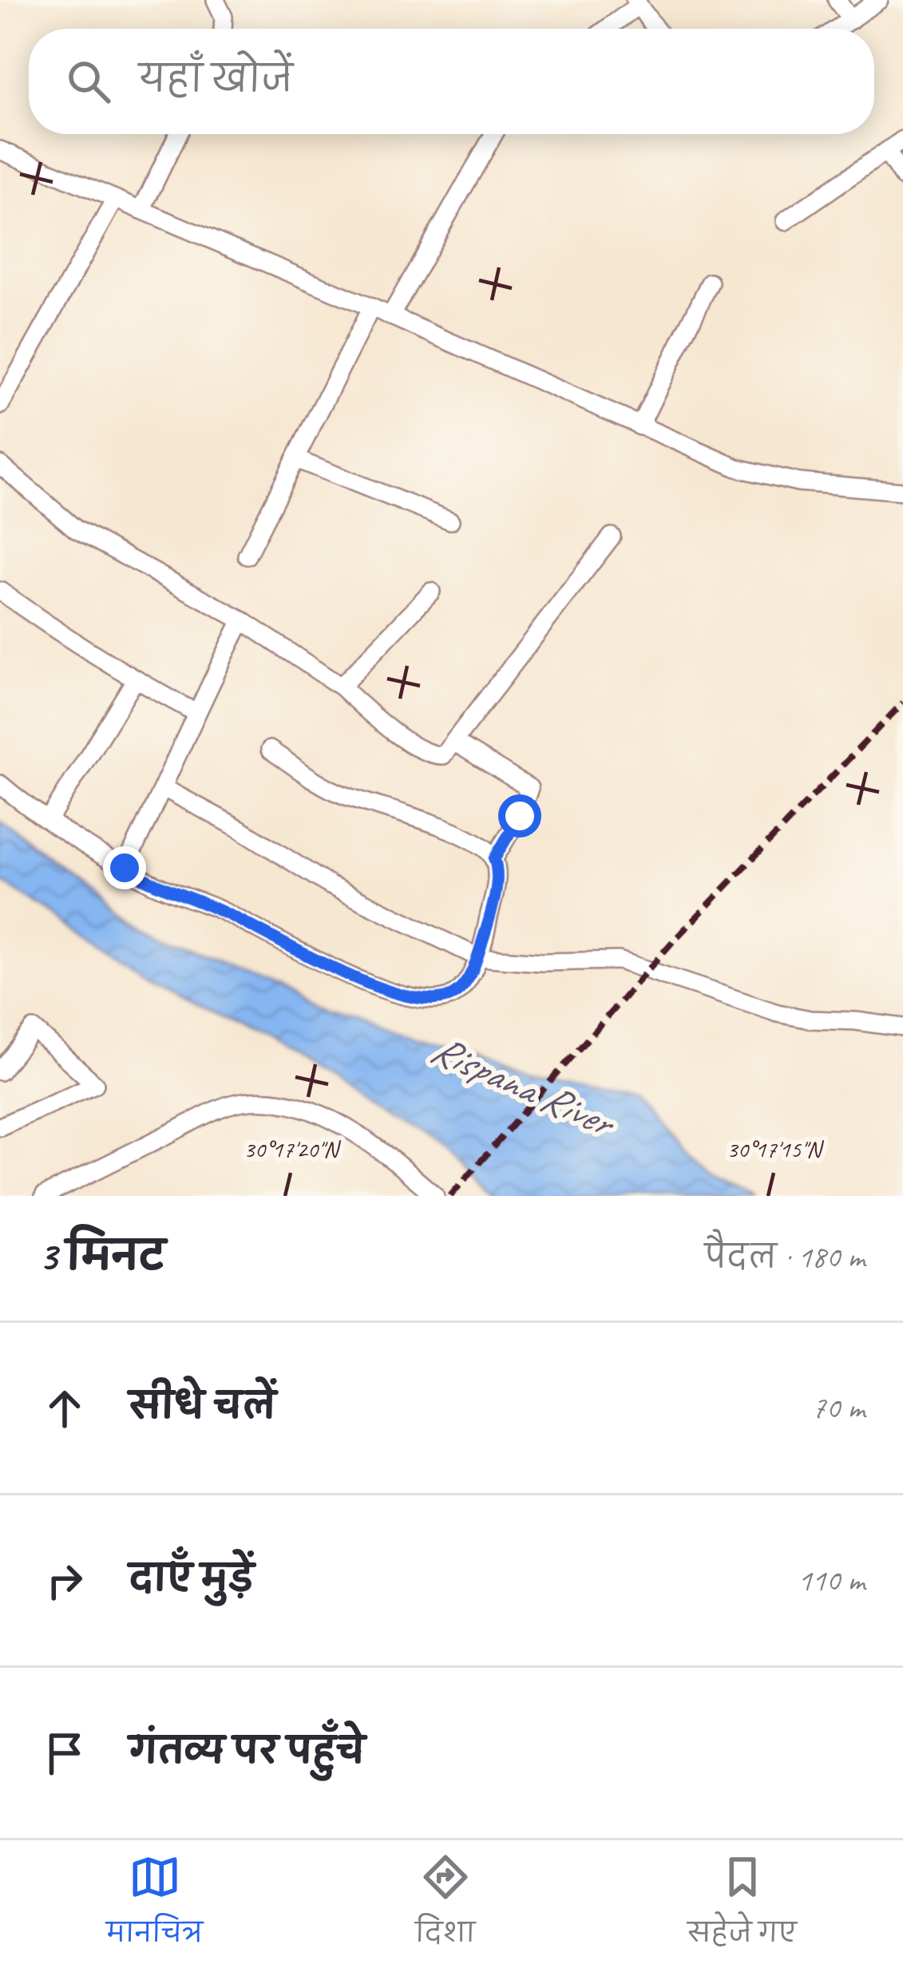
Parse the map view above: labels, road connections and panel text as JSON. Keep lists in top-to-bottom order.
{
  "water": ["Rispana River"],
  "page": {
    "search": "यहाँ खोजें",
    "heading": ["3 मिनट", "पैदल · 180 m"],
    "list": [
      ["सीधे चलें", "70 m"],
      ["दाएँ मुड़ें", "110 m"],
      "गंतव्य पर पहुँचे"
    ],
    "nav": ["मानचित्र", "दिशा", "सहेजे गए"]
  },
  "coordinates": ["30°17'20\"N", "30°17'15\"N"]
}
